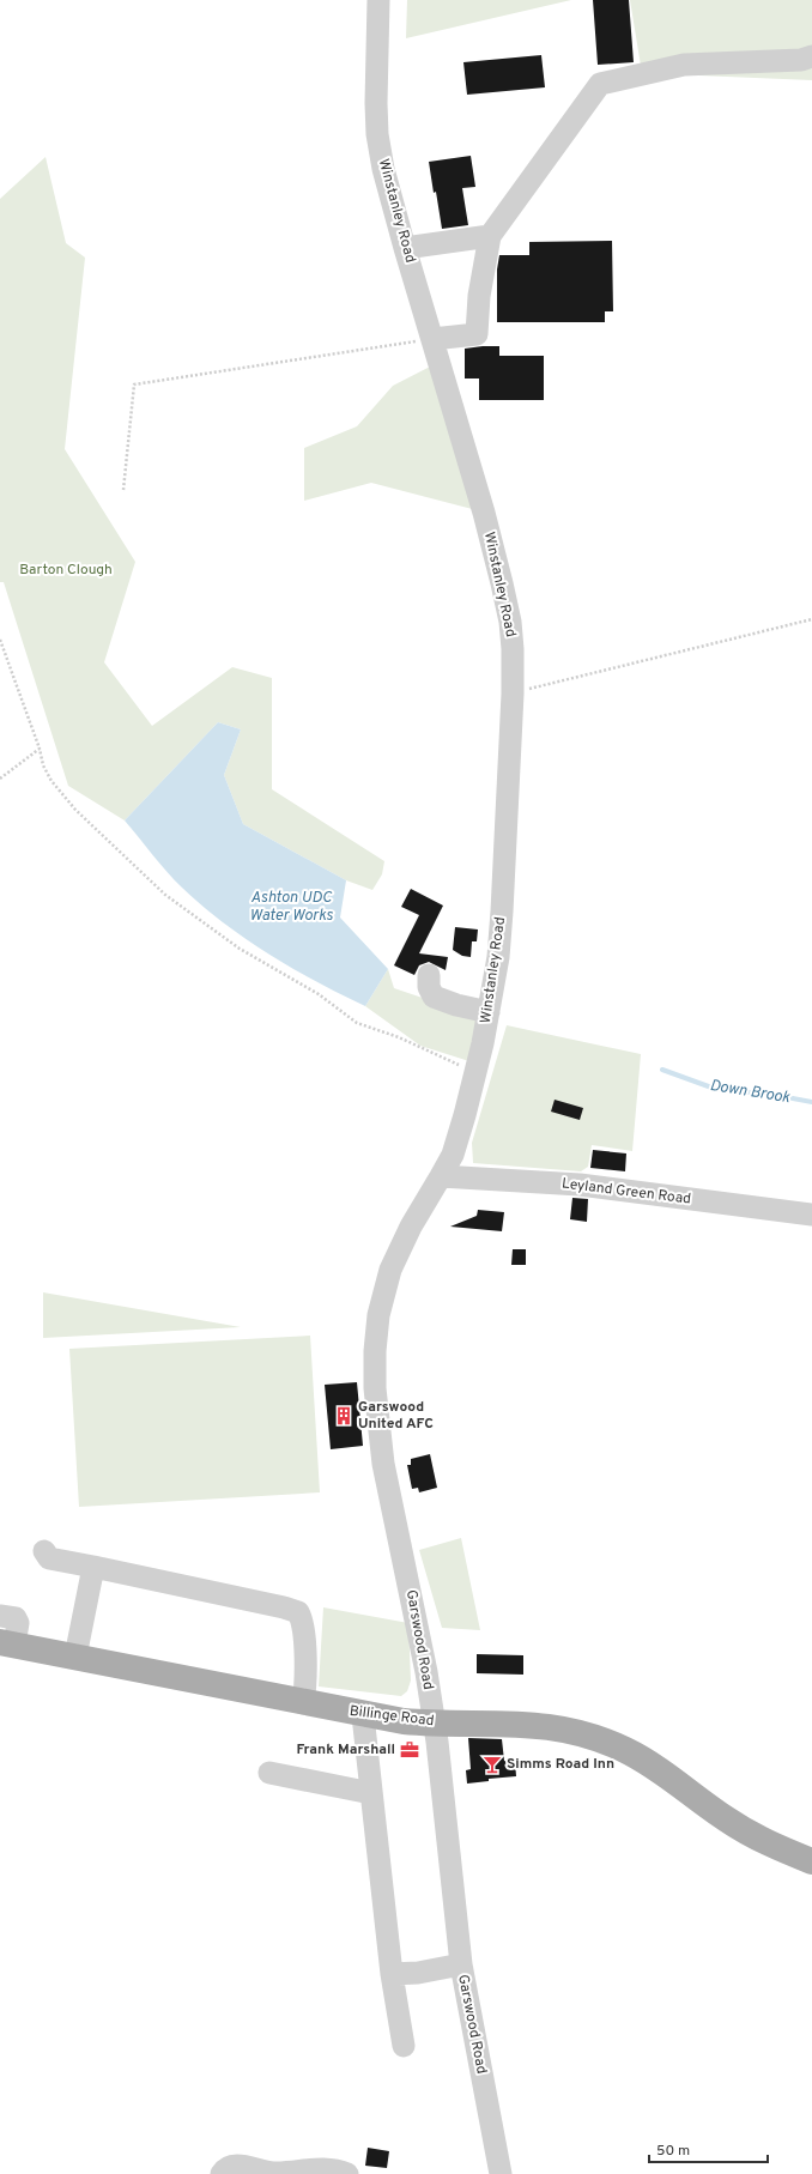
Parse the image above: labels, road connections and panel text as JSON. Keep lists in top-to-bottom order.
{
  "streets": {
    "main road": ["Billinge Road"],
    "street": ["Winstanley Road", "Leyland Green Road", "Garswood Road"]
  },
  "crossings": [
    ["Winstanley Road", "Leyland Green Road"],
    ["Winstanley Road", "Garswood Road"],
    ["Leyland Green Road", "Garswood Road"],
    ["Garswood Road", "Billinge Road"]
  ],
  "water": ["Ashton UDC Water Works", "Down Brook"],
  "parks": ["Barton Clough"],
  "places": {
    "building": ["Garswood United AFC"],
    "office": ["Frank Marshall"],
    "bar": ["Simms Road Inn"]
  },
  "scale_bar": "50 m"
}
